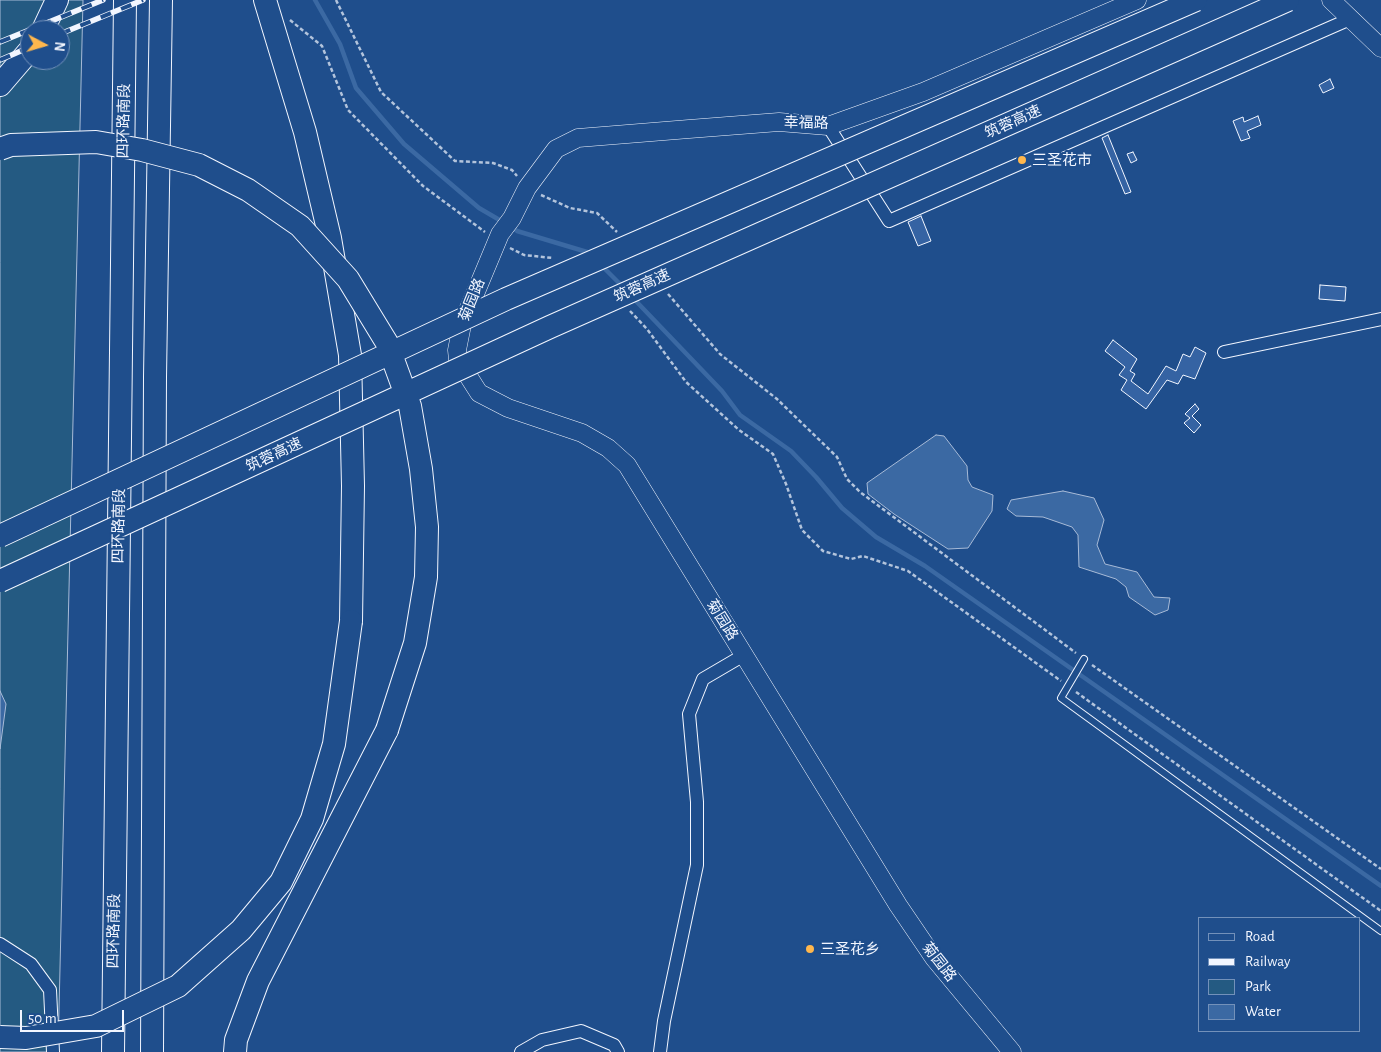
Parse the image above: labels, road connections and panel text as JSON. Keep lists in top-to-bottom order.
{
  "streets": {
    "highway": ["四环路南段", "筑蓉高速"],
    "street": ["幸福路", "菊园路"]
  },
  "crossings": [
    ["幸福路", "菊园路"]
  ],
  "places": ["三圣花市", "三圣花乡"],
  "legend": [
    "Road",
    "Railway",
    "Park",
    "Water"
  ],
  "scale_bar": "50 m",
  "north": "right"
}
